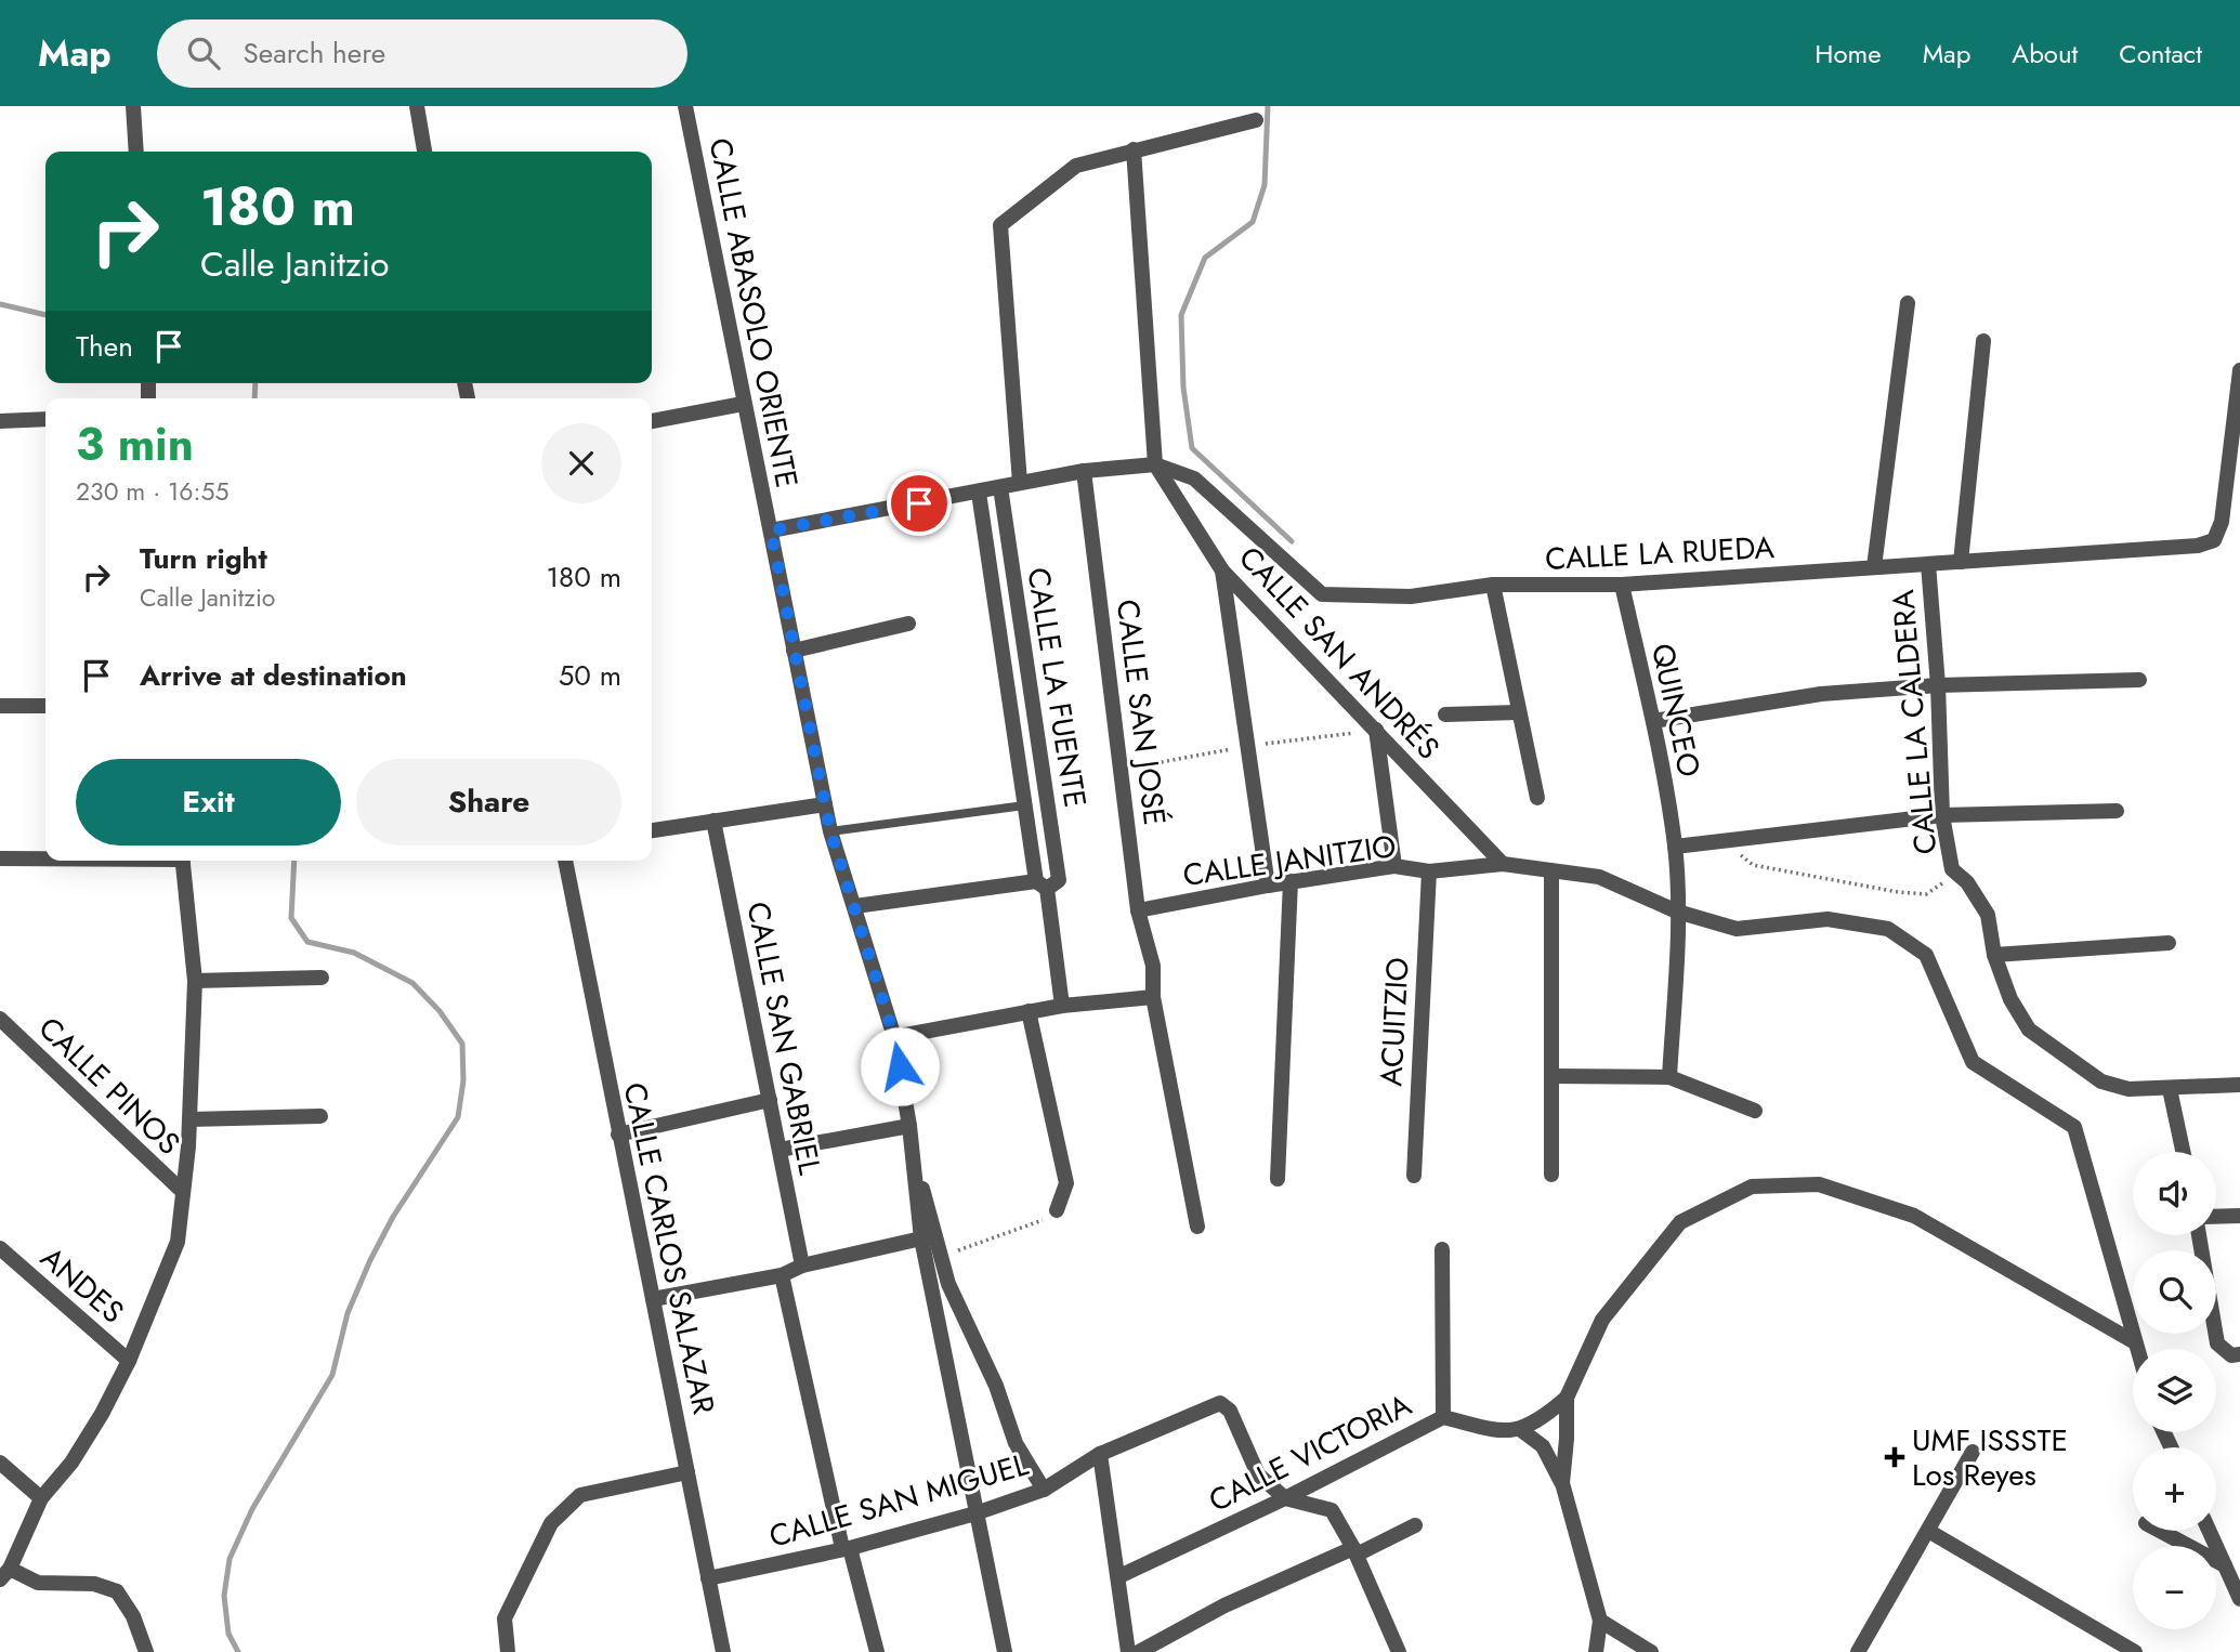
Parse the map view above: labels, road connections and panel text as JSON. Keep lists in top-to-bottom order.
{
  "streets": {
    "street": [
      "CALLE ABASOLO ORIENTE",
      "CALLE LA RUEDA",
      "CALLE SAN ANDRÉS",
      "CALLE LA FUENTE",
      "QUINCEO",
      "CALLE SAN JOSÉ",
      "CALLE LA CALDERA",
      "CALLE JANITZIO",
      "ACUITZIO",
      "CALLE SAN GABRIEL",
      "CALLE PINOS",
      "CALLE CARLOS SALAZAR",
      "ANDES",
      "CALLE VICTORIA",
      "CALLE SAN MIGUEL"
    ]
  },
  "crossings": [
    ["CALLE LA RUEDA", "CALLE SAN ANDRÉS"],
    ["CALLE LA RUEDA", "QUINCEO"],
    ["CALLE LA RUEDA", "CALLE LA CALDERA"],
    ["CALLE SAN ANDRÉS", "CALLE JANITZIO"],
    ["QUINCEO", "CALLE JANITZIO"],
    ["CALLE SAN JOSÉ", "CALLE JANITZIO"],
    ["CALLE JANITZIO", "ACUITZIO"],
    ["CALLE CARLOS SALAZAR", "CALLE SAN MIGUEL"],
    ["CALLE VICTORIA", "CALLE SAN MIGUEL"]
  ],
  "places": {
    "health": ["UMF ISSSTE Los Reyes"]
  },
  "page": {
    "header": "Map",
    "search": "Search here",
    "nav": [
      "Home",
      "Map",
      "About",
      "Contact"
    ],
    "turn": ["180 m", "Calle Janitzio"],
    "then": "Then",
    "heading": ["3 min", "230 m · 16:55"],
    "list": [
      {
        "name": "Turn right",
        "note": "Calle Janitzio",
        "value": "180 m"
      },
      {
        "name": "Arrive at destination",
        "value": "50 m"
      }
    ],
    "buttons": ["Exit", "Share"],
    "map_buttons": ["+", "−"]
  }
}
